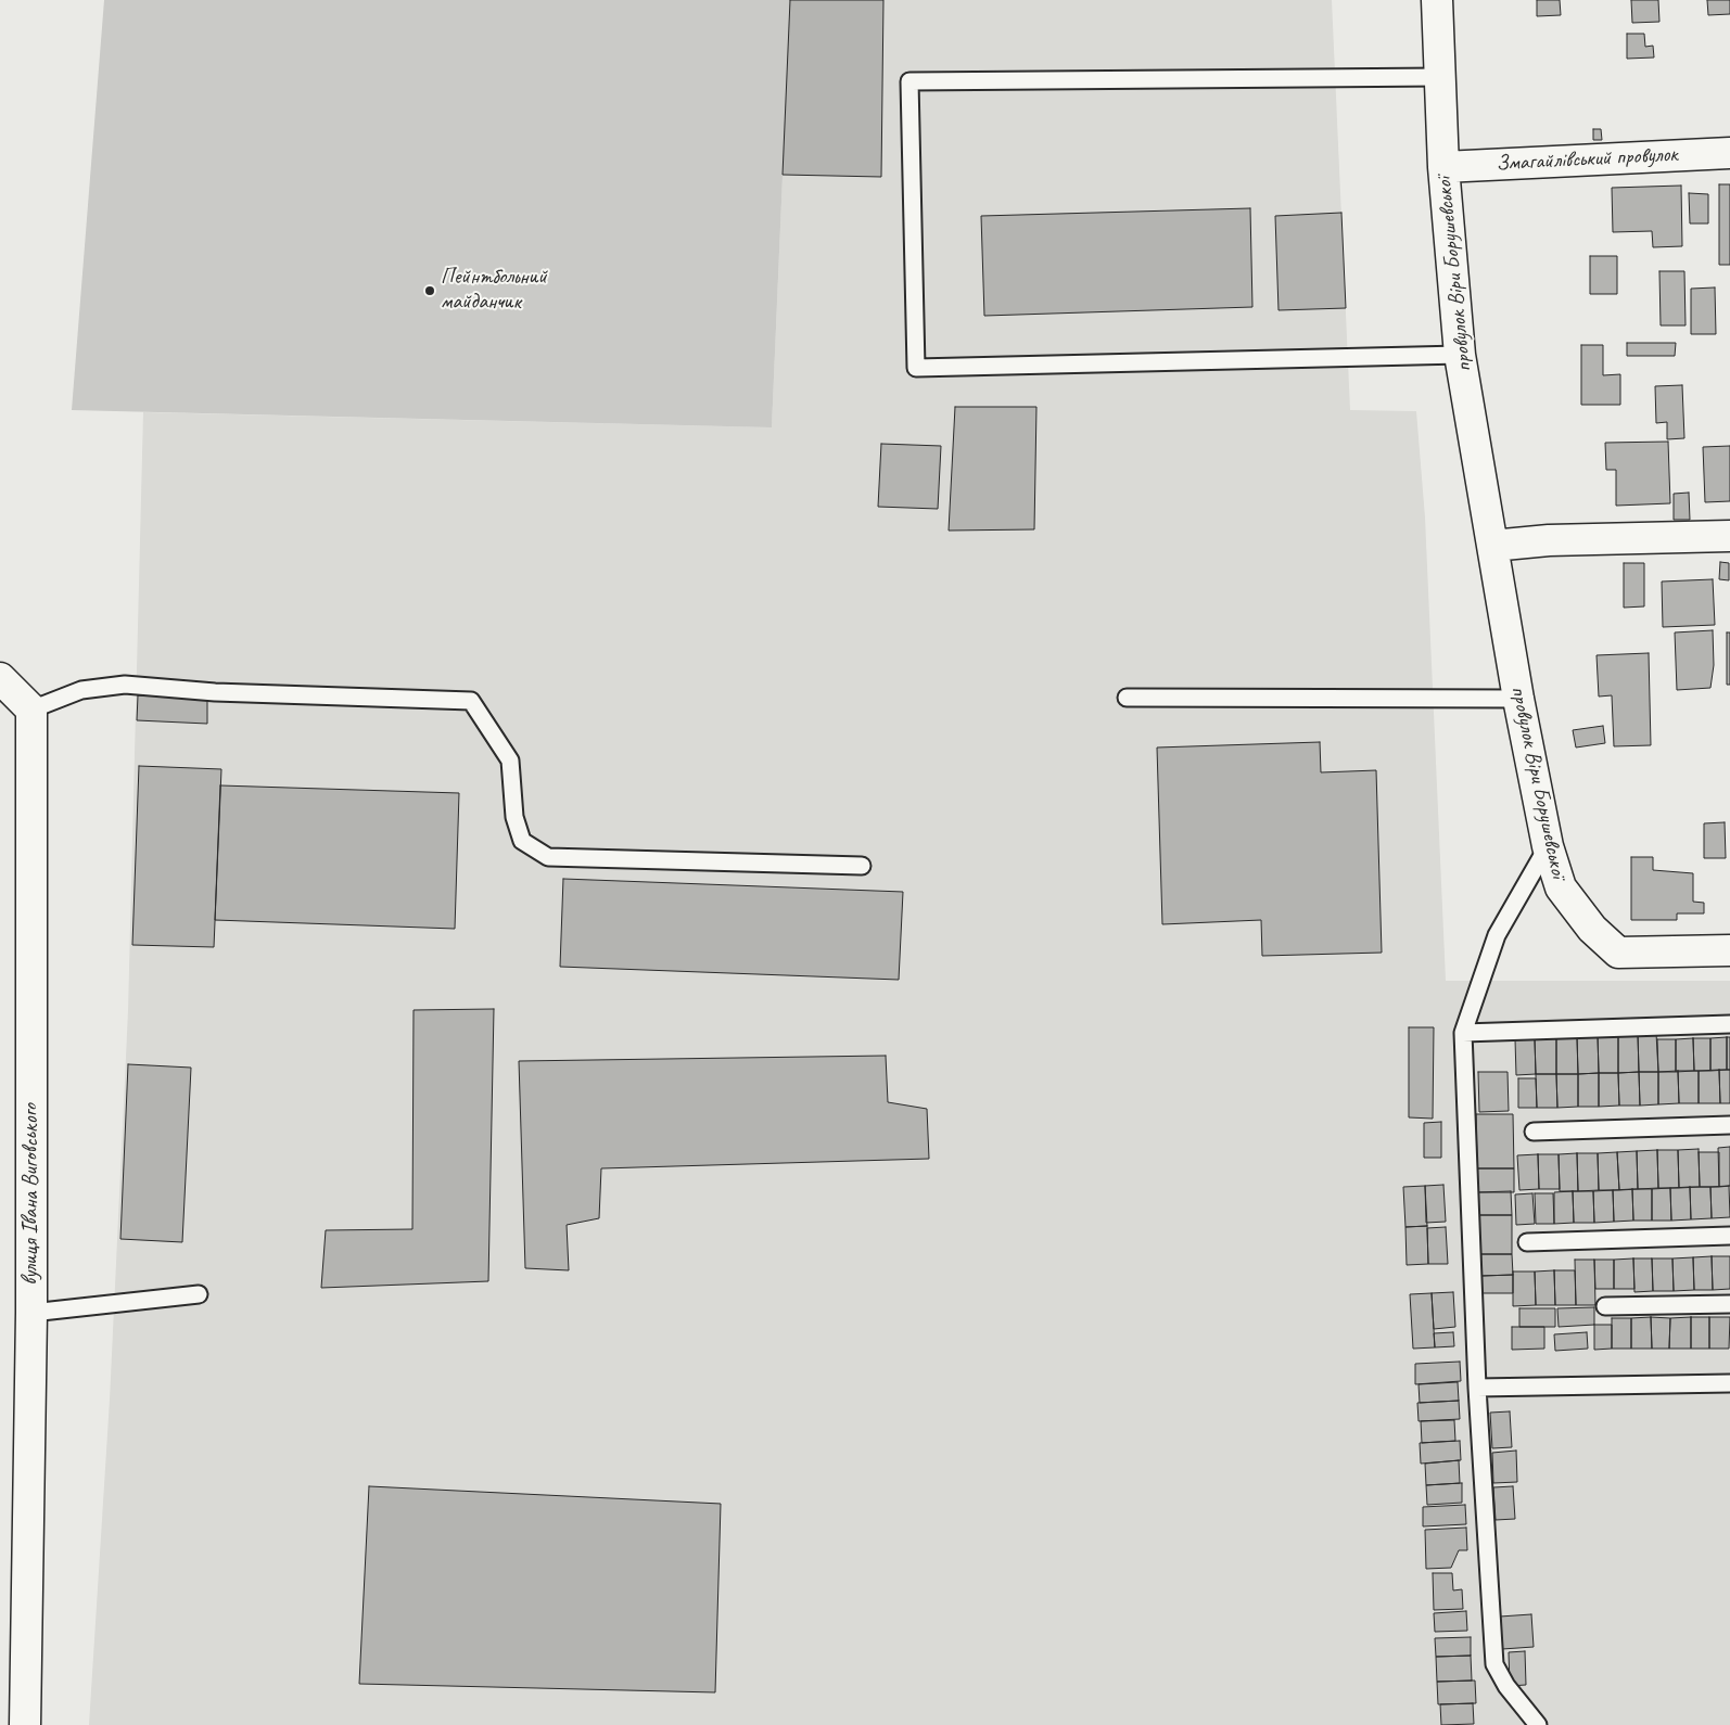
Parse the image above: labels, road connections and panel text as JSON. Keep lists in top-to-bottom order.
{
  "streets": {
    "street": ["Змагайлівський провулок", "провулок Віри Борушевської", "вулиця Івана Виговського"]
  },
  "crossings": [
    ["Змагайлівський провулок", "провулок Віри Борушевської"]
  ],
  "places": ["Пейнтбольний майданчик"]
}
